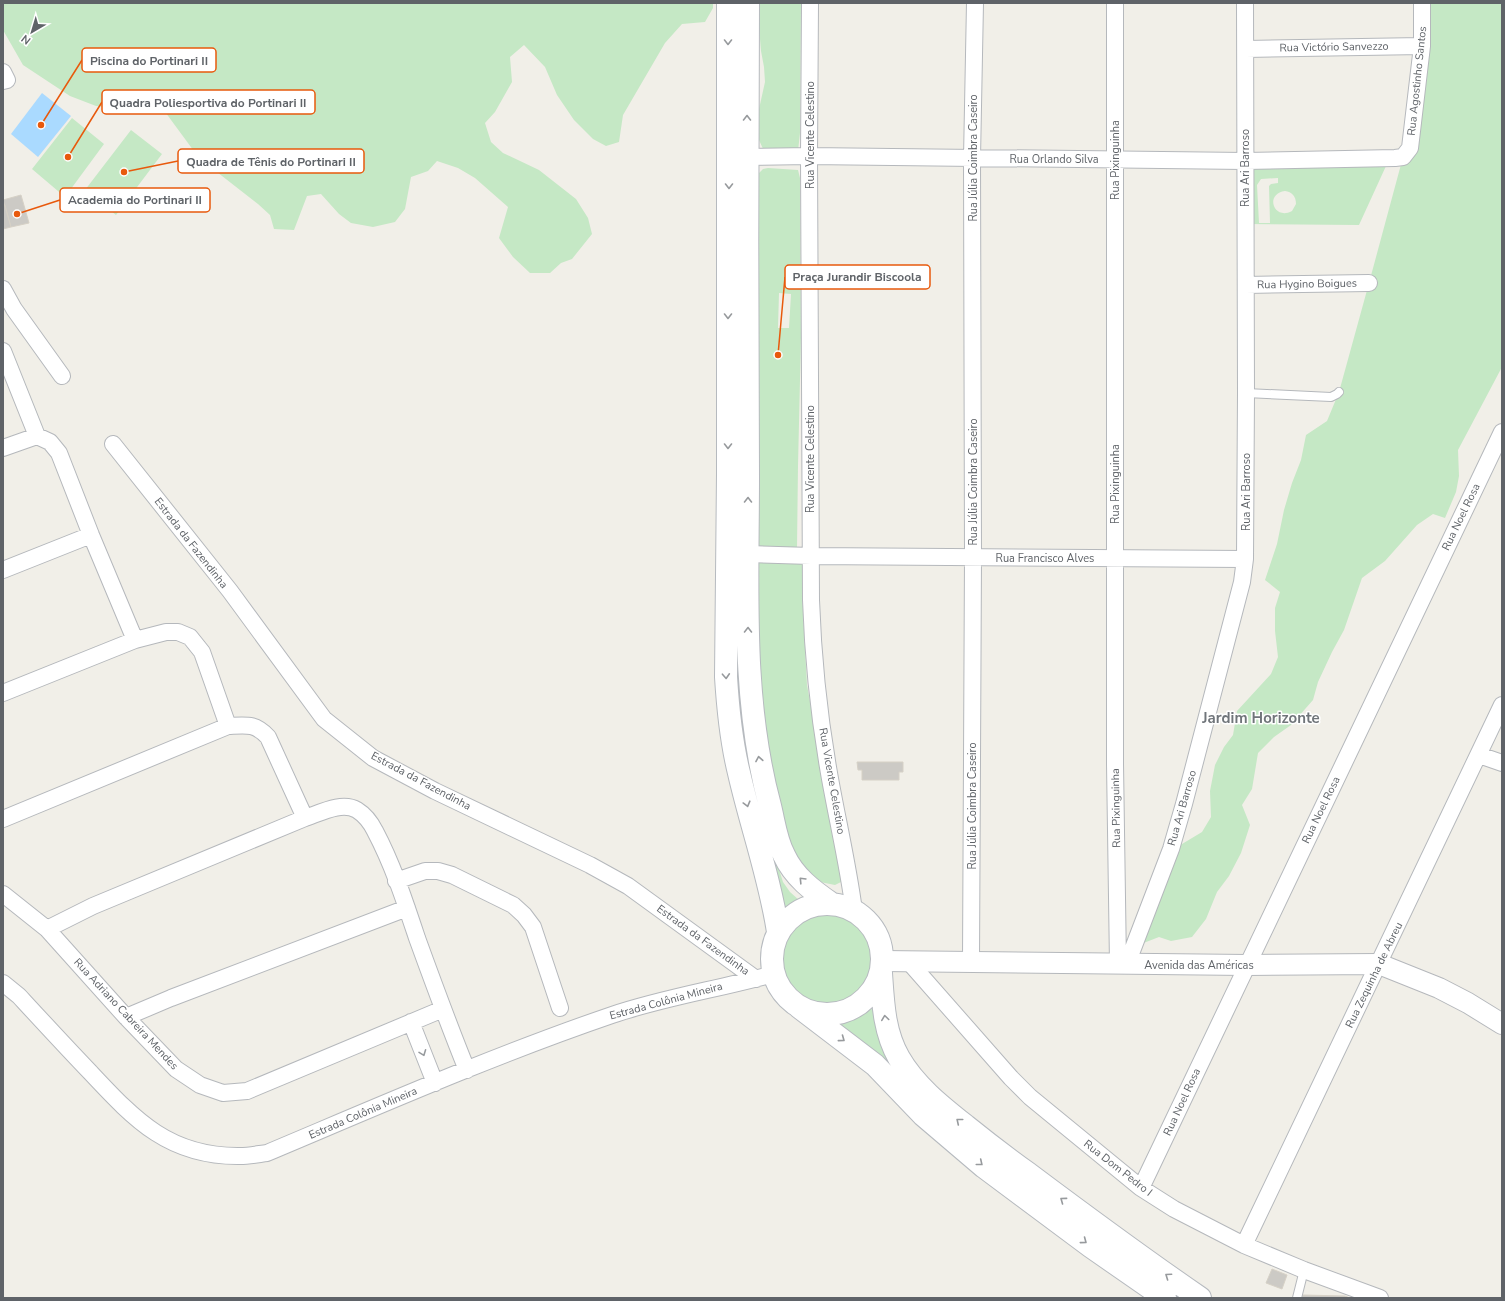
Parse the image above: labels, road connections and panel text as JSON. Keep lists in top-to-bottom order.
{
  "streets": {
    "street": [
      "Rua Victório Sanvezzo",
      "Rua Agostinho Santos",
      "Rua Vicente Celestino",
      "Rua Júlia Coimbra Caseiro",
      "Rua Orlando Silva",
      "Rua Pixinguinha",
      "Rua Ari Barroso",
      "Rua Hygino Boigues",
      "Rua Noel Rosa",
      "Estrada da Fazendinha",
      "Rua Francisco Alves",
      "Avenida das Américas",
      "Rua Zequinha de Abreu",
      "Estrada Colônia Mineira",
      "Rua Adriano Cabreira Mendes",
      "Rua Dom Pedro I"
    ]
  },
  "crossings": [
    ["Rua Victório Sanvezzo", "Rua Agostinho Santos"],
    ["Rua Victório Sanvezzo", "Rua Ari Barroso"],
    ["Rua Agostinho Santos", "Rua Orlando Silva"],
    ["Rua Vicente Celestino", "Rua Orlando Silva"],
    ["Rua Vicente Celestino", "Estrada da Fazendinha"],
    ["Rua Vicente Celestino", "Rua Francisco Alves"],
    ["Rua Vicente Celestino", "Avenida das Américas"],
    ["Rua Vicente Celestino", "Estrada Colônia Mineira"],
    ["Rua Júlia Coimbra Caseiro", "Rua Orlando Silva"],
    ["Rua Júlia Coimbra Caseiro", "Rua Francisco Alves"],
    ["Rua Júlia Coimbra Caseiro", "Avenida das Américas"],
    ["Rua Orlando Silva", "Rua Pixinguinha"],
    ["Rua Orlando Silva", "Rua Ari Barroso"],
    ["Rua Pixinguinha", "Rua Ari Barroso"],
    ["Rua Pixinguinha", "Rua Francisco Alves"],
    ["Rua Pixinguinha", "Avenida das Américas"],
    ["Rua Ari Barroso", "Rua Hygino Boigues"],
    ["Rua Ari Barroso", "Rua Francisco Alves"],
    ["Rua Ari Barroso", "Avenida das Américas"],
    ["Rua Noel Rosa", "Avenida das Américas"],
    ["Rua Noel Rosa", "Rua Dom Pedro I"],
    ["Estrada da Fazendinha", "Avenida das Américas"],
    ["Estrada da Fazendinha", "Estrada Colônia Mineira"],
    ["Avenida das Américas", "Rua Zequinha de Abreu"],
    ["Avenida das Américas", "Estrada Colônia Mineira"],
    ["Avenida das Américas", "Rua Dom Pedro I"],
    ["Rua Zequinha de Abreu", "Rua Dom Pedro I"]
  ],
  "districts": ["Jardim Horizonte"],
  "places": [
    "Piscina do Portinari II",
    "Quadra Poliesportiva do Portinari II",
    "Quadra de Tênis do Portinari II",
    "Academia do Portinari II",
    "Praça Jurandir Biscoola"
  ],
  "north": "bottom left"
}
